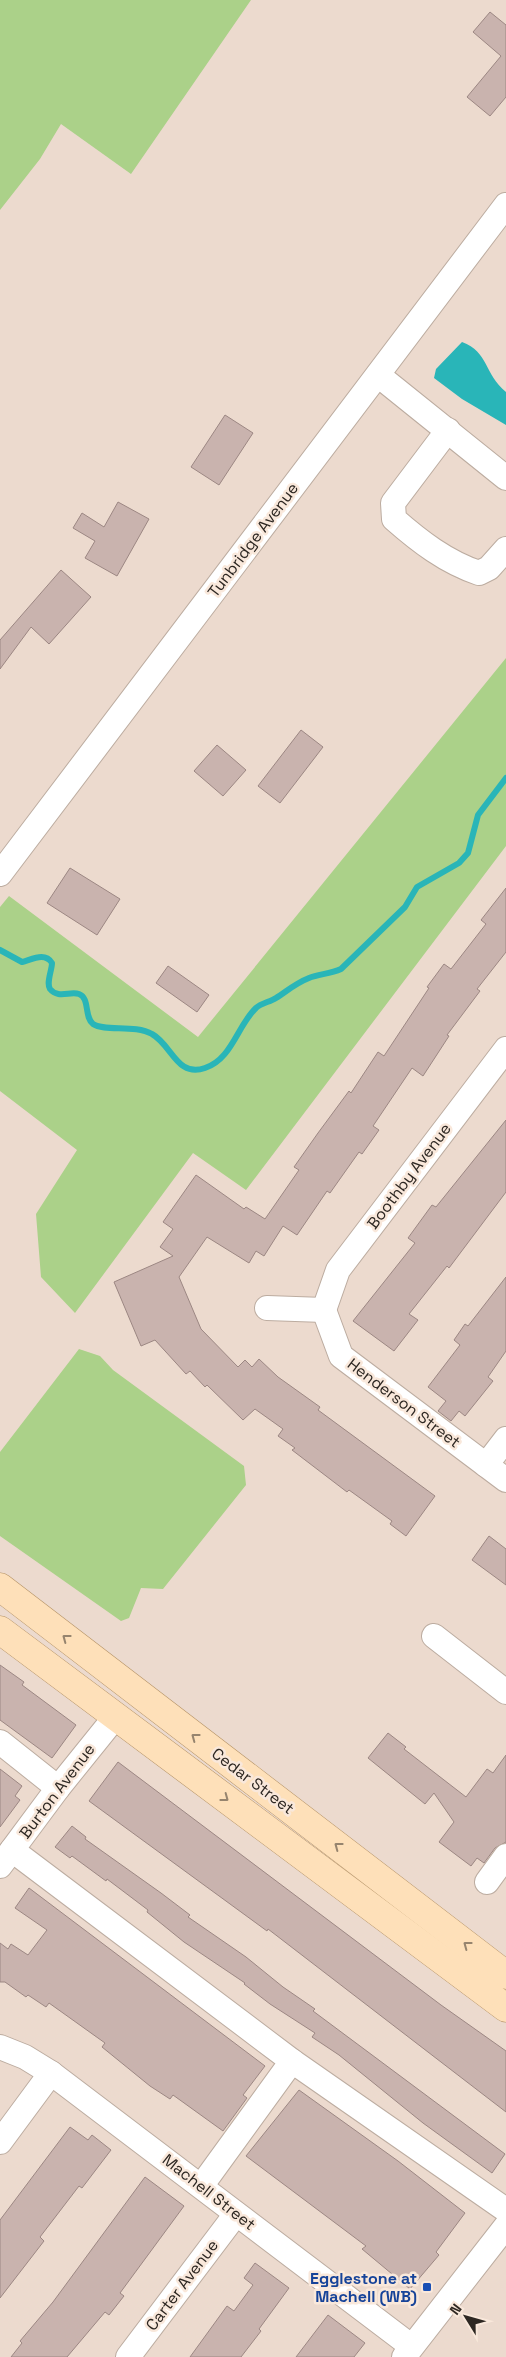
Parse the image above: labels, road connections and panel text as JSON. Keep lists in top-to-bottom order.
{
  "streets": {
    "main road": ["Cedar Street"],
    "street": [
      "Tunbridge Avenue",
      "Boothby Avenue",
      "Henderson Street",
      "Burton Avenue",
      "Machell Street",
      "Carter Avenue"
    ]
  },
  "crossings": [
    ["Boothby Avenue", "Henderson Street"],
    ["Cedar Street", "Burton Avenue"],
    ["Machell Street", "Carter Avenue"]
  ],
  "places": {
    "transit": ["Egglestone at Machell (WB)"]
  },
  "north": "top left"
}
